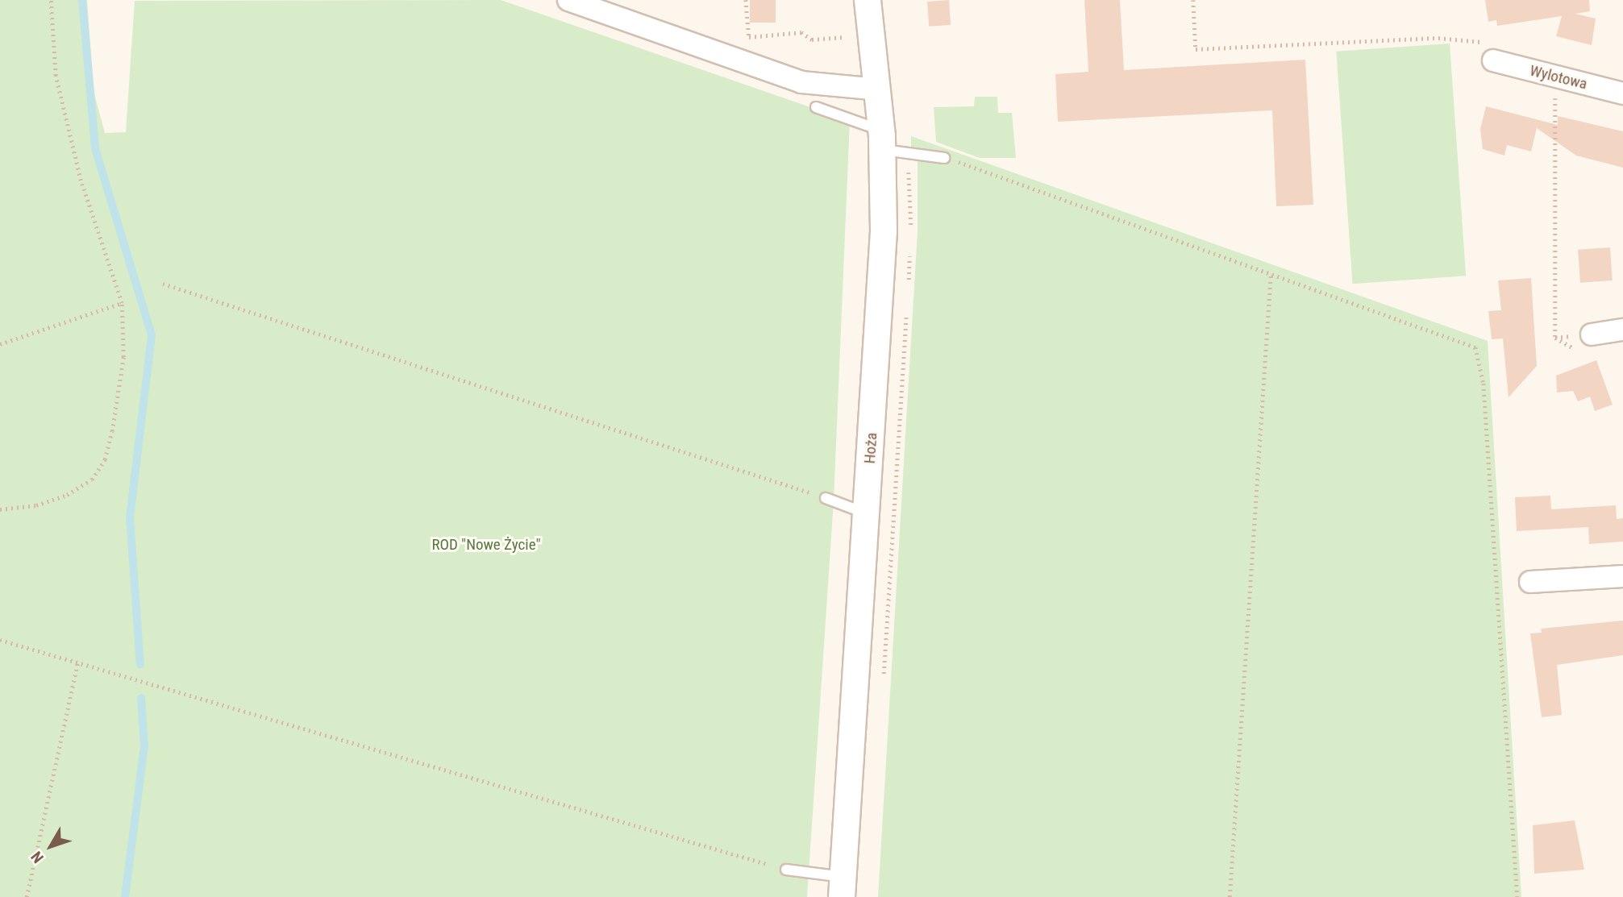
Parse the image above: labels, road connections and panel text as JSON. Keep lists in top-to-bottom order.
{
  "streets": {
    "street": ["Wylotowa", "Hoża"]
  },
  "parks": ["ROD \"Nowe Życie\""],
  "north": "bottom left"
}
